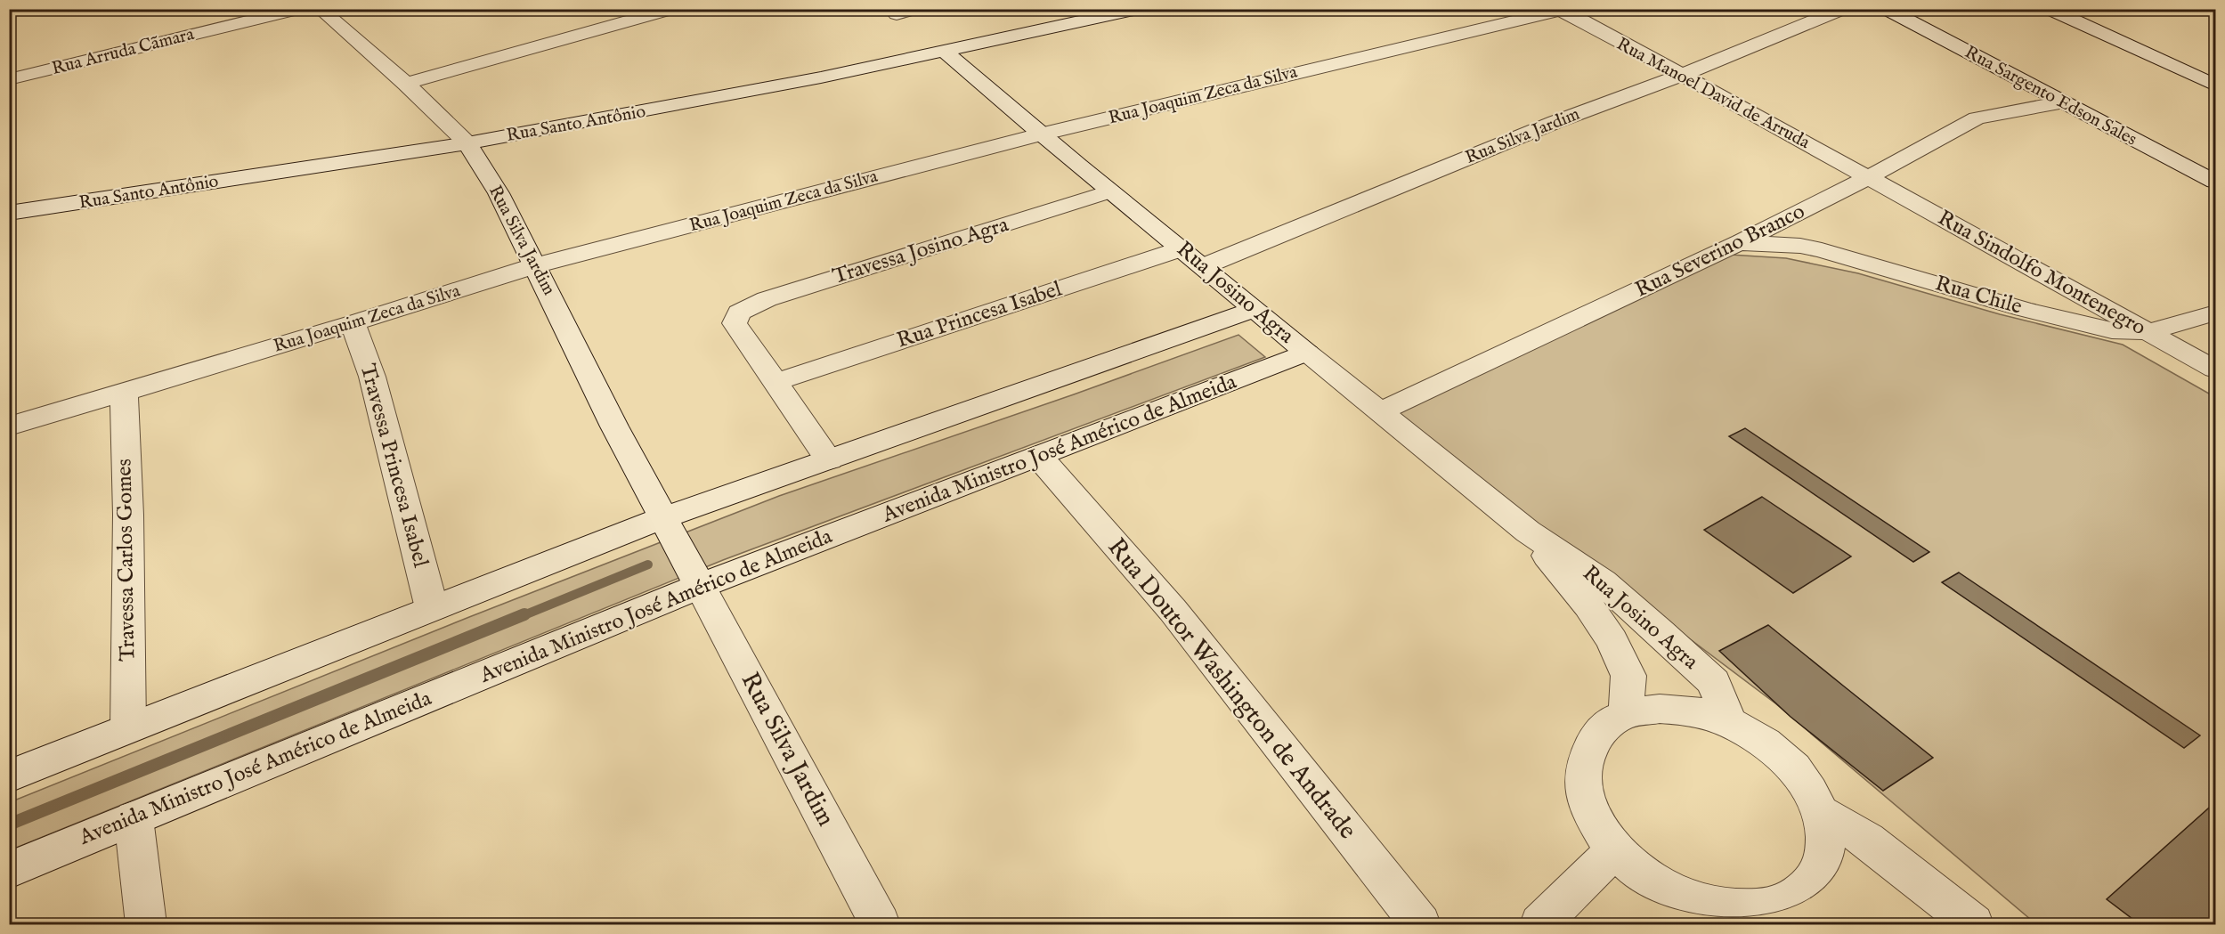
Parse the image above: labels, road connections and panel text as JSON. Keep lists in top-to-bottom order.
{
  "streets": {
    "street": [
      "Rua Arruda Cãmara",
      "Rua Manoel David de Arruda",
      "Rua Joaquim Zeca da Silva",
      "Rua Sargento Edson Sales",
      "Rua Santo Antônio",
      "Rua Silva Jardim",
      "Travessa Josino Agra",
      "Rua Severino Branco",
      "Rua Sindolfo Montenegro",
      "Rua Josino Agra",
      "Rua Chile",
      "Rua Princesa Isabel",
      "Avenida Ministro José Américo de Almeida",
      "Travessa Princesa Isabel",
      "Travessa Carlos Gomes",
      "Rua Doutor Washington de Andrade"
    ]
  },
  "crossings": [
    ["Rua Manoel David de Arruda", "Rua Joaquim Zeca da Silva"],
    ["Rua Manoel David de Arruda", "Rua Silva Jardim"],
    ["Rua Manoel David de Arruda", "Rua Severino Branco"],
    ["Rua Manoel David de Arruda", "Rua Sindolfo Montenegro"],
    ["Rua Joaquim Zeca da Silva", "Rua Silva Jardim"],
    ["Rua Joaquim Zeca da Silva", "Rua Josino Agra"],
    ["Rua Joaquim Zeca da Silva", "Travessa Princesa Isabel"],
    ["Rua Joaquim Zeca da Silva", "Travessa Carlos Gomes"],
    ["Rua Sargento Edson Sales", "Rua Severino Branco"],
    ["Rua Santo Antônio", "Rua Silva Jardim"],
    ["Rua Santo Antônio", "Rua Josino Agra"],
    ["Rua Silva Jardim", "Rua Josino Agra"],
    ["Rua Silva Jardim", "Avenida Ministro José Américo de Almeida"],
    ["Travessa Josino Agra", "Rua Josino Agra"],
    ["Travessa Josino Agra", "Rua Princesa Isabel"],
    ["Rua Severino Branco", "Rua Sindolfo Montenegro"],
    ["Rua Severino Branco", "Rua Josino Agra"],
    ["Rua Severino Branco", "Rua Chile"],
    ["Rua Sindolfo Montenegro", "Rua Chile"],
    ["Rua Josino Agra", "Rua Princesa Isabel"],
    ["Rua Josino Agra", "Avenida Ministro José Américo de Almeida"],
    ["Avenida Ministro José Américo de Almeida", "Rua Doutor Washington de Andrade"]
  ]
}
